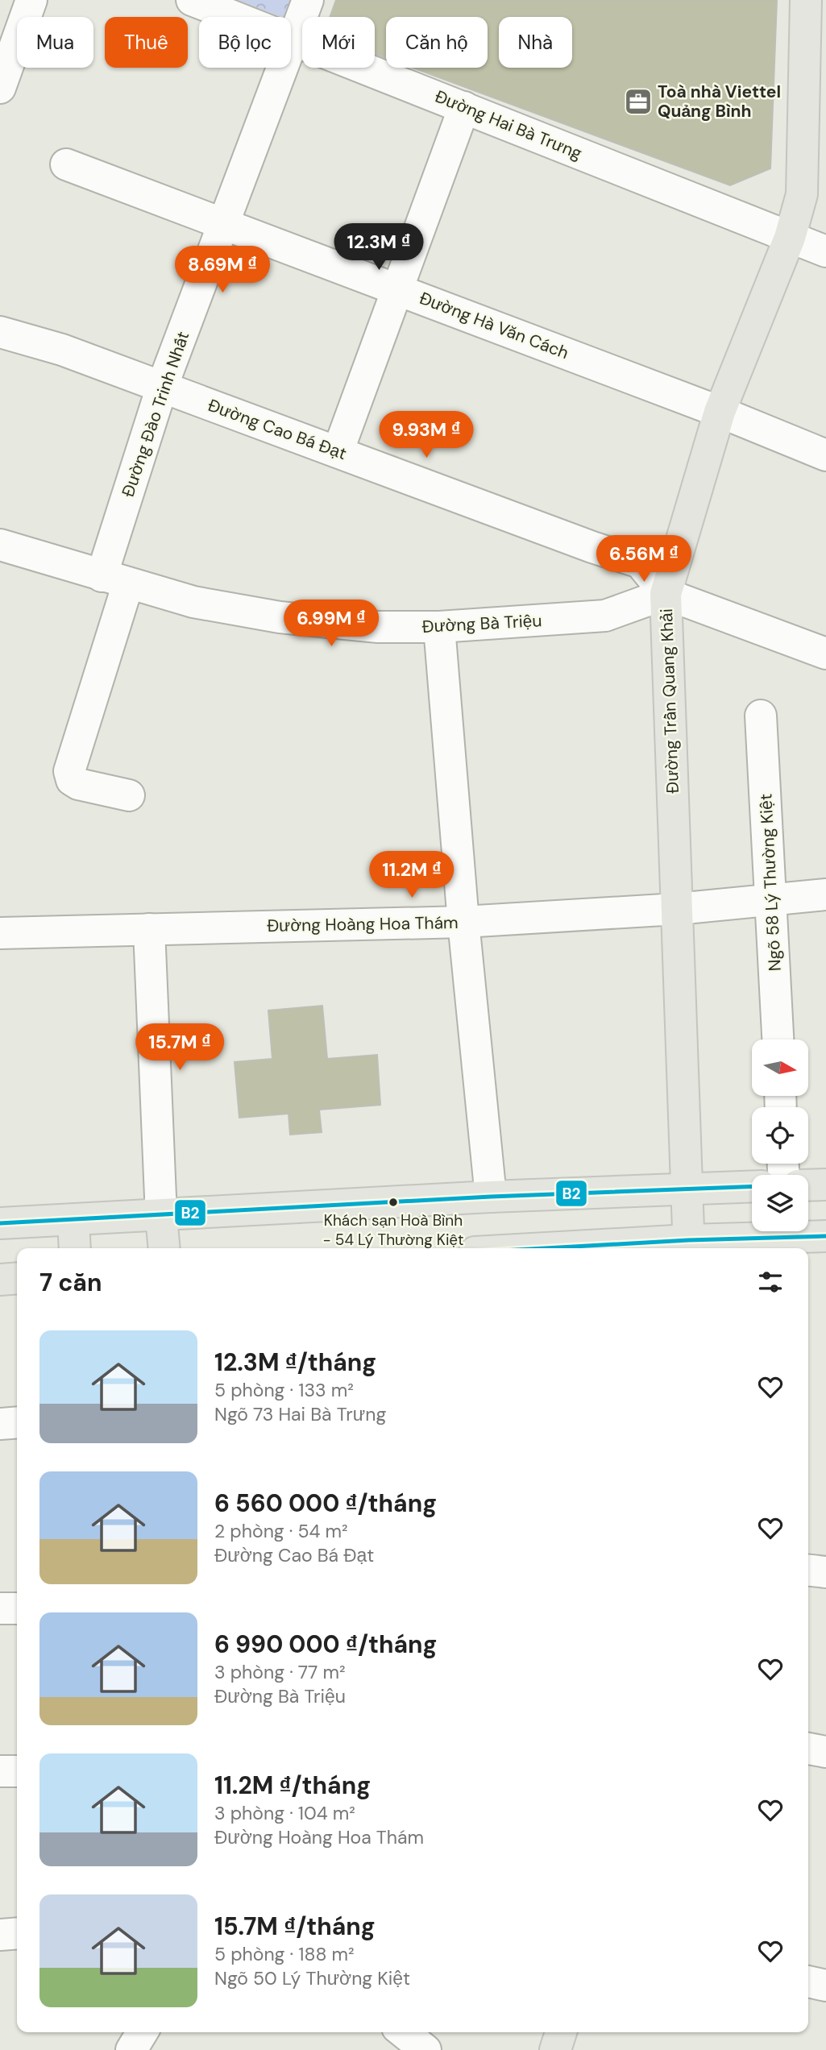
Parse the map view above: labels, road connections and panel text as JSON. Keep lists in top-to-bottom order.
{
  "streets": {
    "main road": ["Đường Trần Quang Khải"],
    "street": [
      "Đường Hai Bà Trưng",
      "Đường Hà Văn Cách",
      "Đường Đào Trinh Nhất",
      "Đường Cao Bá Đạt",
      "Đường Bà Triệu",
      "Ngõ 58 Lý Thường Kiệt",
      "Đường Hoàng Hoa Thám"
    ]
  },
  "crossings": [
    ["Đường Hai Bà Trưng", "Đường Đào Trinh Nhất"],
    ["Đường Hai Bà Trưng", "Đường Trần Quang Khải"],
    ["Đường Hà Văn Cách", "Đường Đào Trinh Nhất"],
    ["Đường Hà Văn Cách", "Đường Trần Quang Khải"],
    ["Đường Đào Trinh Nhất", "Đường Cao Bá Đạt"],
    ["Đường Đào Trinh Nhất", "Đường Bà Triệu"],
    ["Đường Cao Bá Đạt", "Đường Bà Triệu"],
    ["Đường Cao Bá Đạt", "Đường Trần Quang Khải"],
    ["Đường Bà Triệu", "Đường Trần Quang Khải"],
    ["Đường Trần Quang Khải", "Đường Hoàng Hoa Thám"],
    ["Ngõ 58 Lý Thường Kiệt", "Đường Hoàng Hoa Thám"]
  ],
  "places": {
    "office": ["Toà nhà Viettel Quảng Bình"],
    "other": ["Khách sạn Hoà Bình - 54 Lý Thường Kiệt"]
  },
  "lines": ["transit line B2"],
  "north": "right",
  "page": {
    "chip": [
      "Mua",
      "Thuê",
      "Bộ lọc",
      "Mới",
      "Căn hộ",
      "Nhà"
    ],
    "price": [
      "12.3M ₫",
      "8.69M ₫",
      "9.93M ₫",
      "6.56M ₫",
      "6.99M ₫",
      "11.2M ₫",
      "15.7M ₫"
    ],
    "heading": "7 căn",
    "list": [
      {
        "name": "12.3M ₫/tháng",
        "note": "5 phòng · 133 m² · Ngõ 73 Hai Bà Trưng"
      },
      {
        "name": "6 560 000 ₫/tháng",
        "note": "2 phòng · 54 m² · Đường Cao Bá Đạt"
      },
      {
        "name": "6 990 000 ₫/tháng",
        "note": "3 phòng · 77 m² · Đường Bà Triệu"
      },
      {
        "name": "11.2M ₫/tháng",
        "note": "3 phòng · 104 m² · Đường Hoàng Hoa Thám"
      },
      {
        "name": "15.7M ₫/tháng",
        "note": "5 phòng · 188 m² · Ngõ 50 Lý Thường Kiệt"
      }
    ]
  }
}
